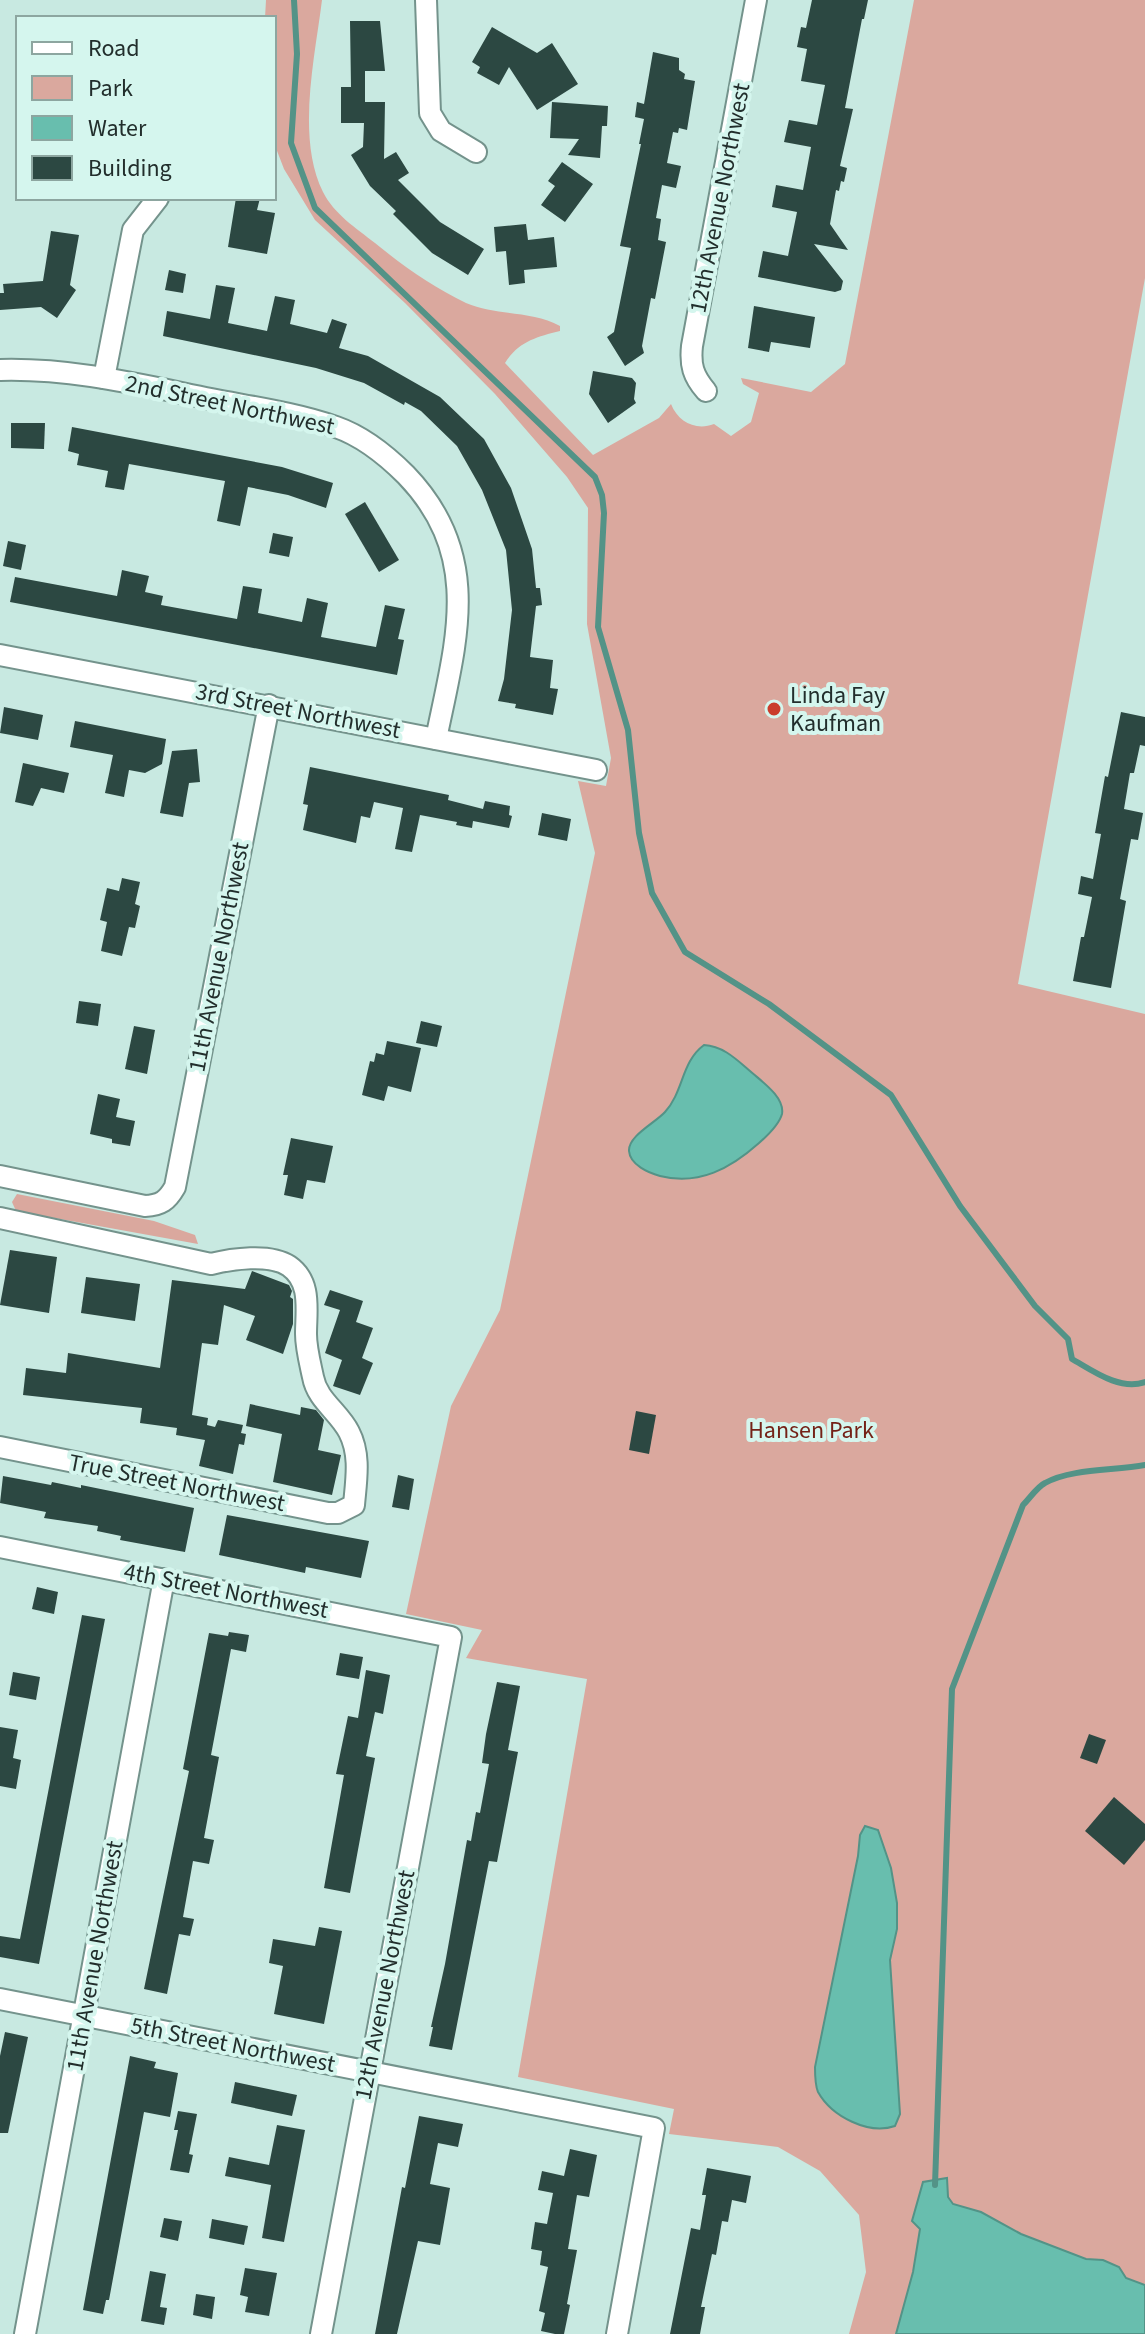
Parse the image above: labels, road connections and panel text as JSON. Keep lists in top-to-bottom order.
{
  "streets": {
    "street": [
      "12th Avenue Northwest",
      "2nd Street Northwest",
      "3rd Street Northwest",
      "11th Avenue Northwest",
      "True Street Northwest",
      "4th Street Northwest",
      "5th Street Northwest"
    ]
  },
  "crossings": [
    ["12th Avenue Northwest", "4th Street Northwest"],
    ["12th Avenue Northwest", "5th Street Northwest"],
    ["2nd Street Northwest", "3rd Street Northwest"],
    ["3rd Street Northwest", "11th Avenue Northwest"],
    ["11th Avenue Northwest", "4th Street Northwest"],
    ["11th Avenue Northwest", "5th Street Northwest"]
  ],
  "parks": ["Hansen Park"],
  "places": ["Linda Fay Kaufman"],
  "legend": [
    "Road",
    "Park",
    "Water",
    "Building"
  ]
}
